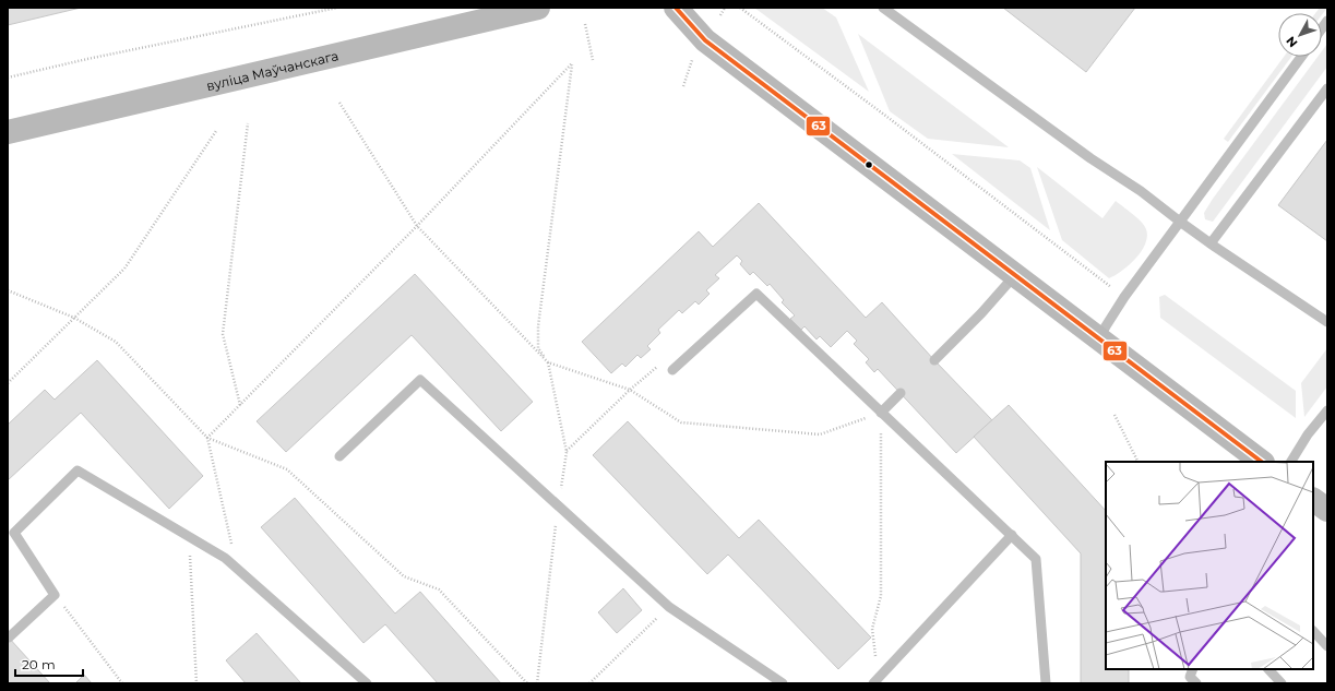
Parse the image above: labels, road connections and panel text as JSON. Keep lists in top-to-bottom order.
{
  "streets": {
    "main road": ["вуліца Маўчанскага"]
  },
  "lines": ["transit line 63"],
  "scale_bar": "20 m",
  "north": "bottom left"
}
